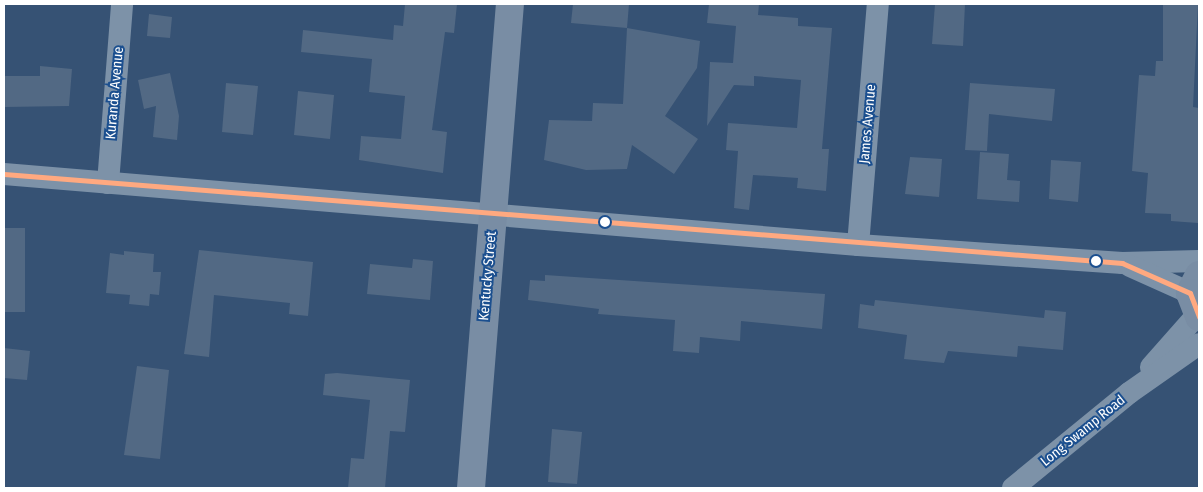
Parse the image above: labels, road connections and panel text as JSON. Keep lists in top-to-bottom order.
{
  "streets": {
    "street": [
      "Kuranda Avenue",
      "James Avenue",
      "Kentucky Street",
      "Long Swamp Road"
    ]
  }
}
